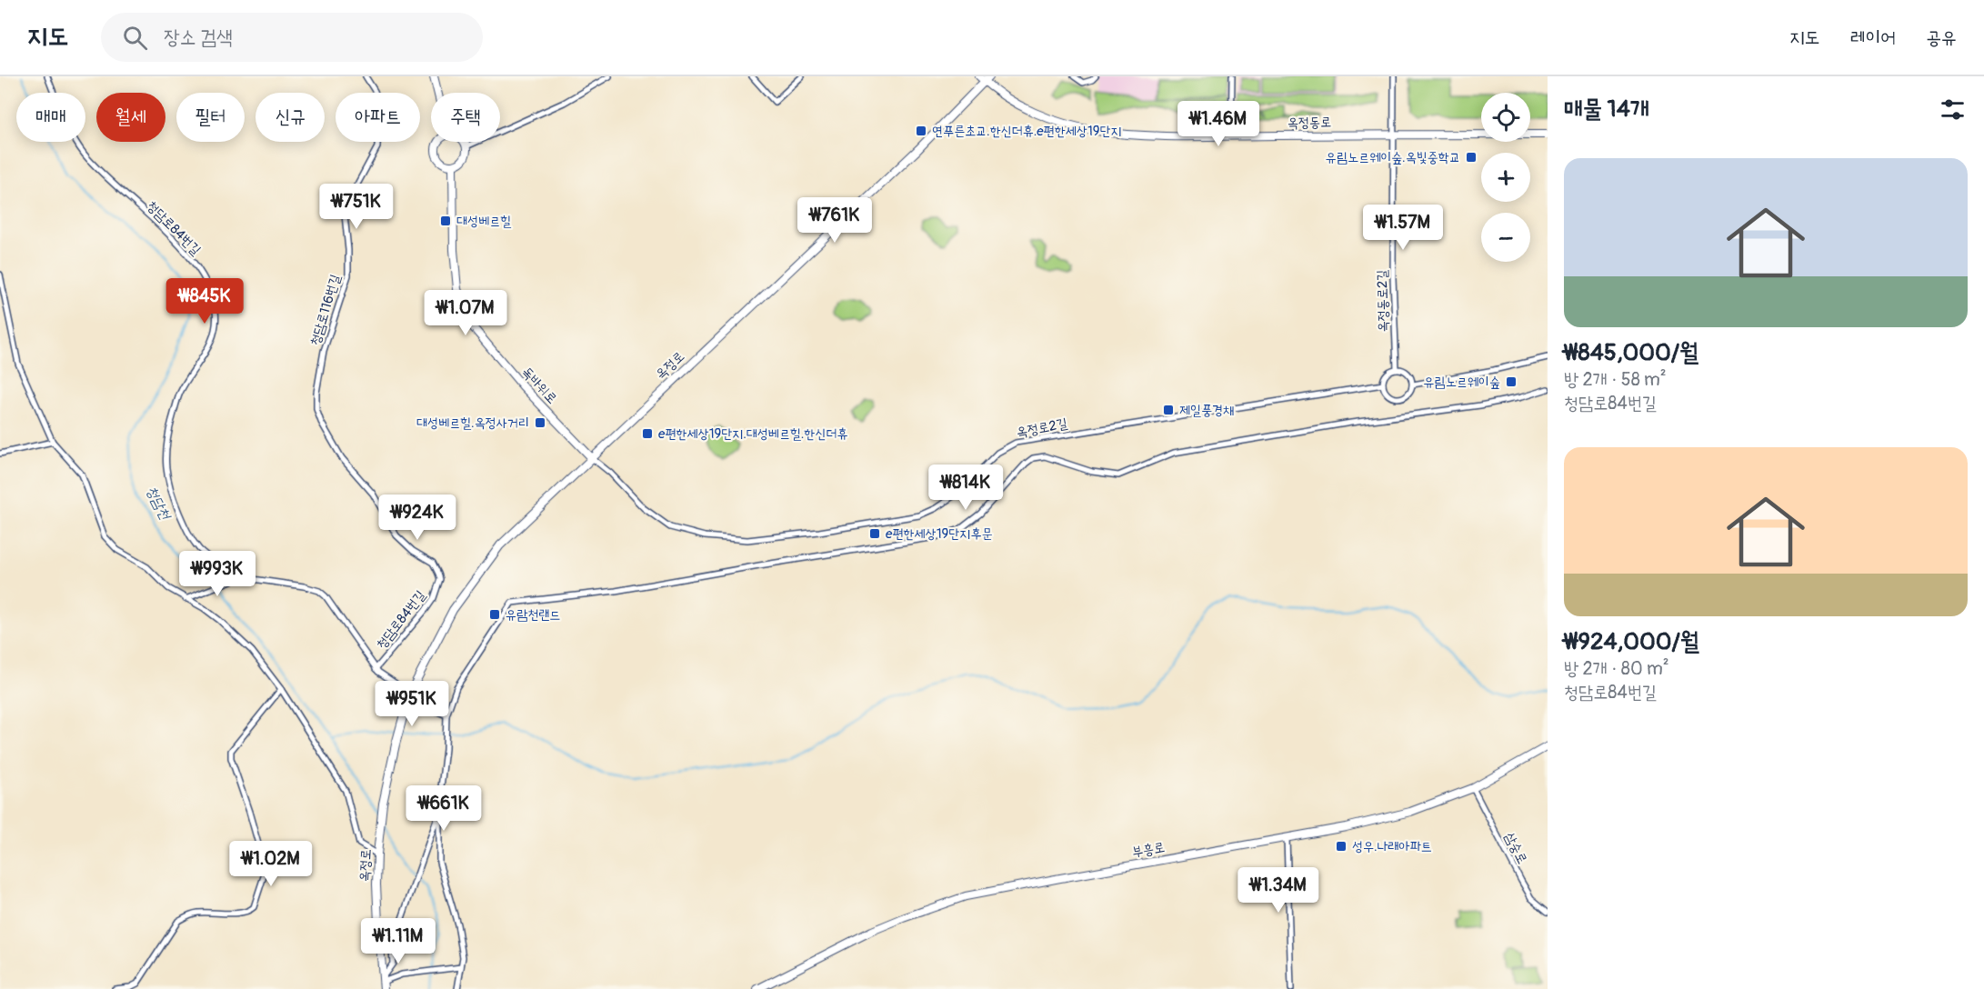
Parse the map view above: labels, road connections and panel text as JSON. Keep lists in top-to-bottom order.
{
  "streets": {
    "main road": [
      "옥정동로",
      "옥정로",
      "독바위로",
      "부흥로"
    ],
    "street": [
      "청담로84번길",
      "옥정동로2길",
      "청담로116번길",
      "옥정로2길",
      "삼숭로"
    ]
  },
  "crossings": [
    ["옥정동로", "옥정동로2길"],
    ["옥정동로", "옥정로"],
    ["청담로84번길", "청담로116번길"],
    ["청담로84번길", "옥정로"],
    ["옥정동로2길", "옥정로2길"],
    ["옥정로", "독바위로"],
    ["옥정로", "옥정로2길"],
    ["독바위로", "옥정로2길"],
    ["삼숭로", "부흥로"]
  ],
  "water": ["청담천"],
  "places": {
    "transit": [
      "연푸른초교.한신더휴.e편한세상19단지",
      "유림노르웨이숲.옥빛중학교",
      "대성베르힐",
      "유림노르웨이숲",
      "제일풍경채",
      "대성베르힐.옥정사거리",
      "e편한세상19단지.대성베르힐.한신더휴",
      "e편한세상19단지후문",
      "유람천랜드",
      "성우.나래아파트"
    ]
  },
  "page": {
    "header": "지도",
    "search": "장소 검색",
    "nav": ["지도", "레이어", "공유"],
    "heading": "매물 14개",
    "map_buttons": ["+", "−"],
    "chip": [
      "매매",
      "월세",
      "필터",
      "신규",
      "아파트",
      "주택"
    ],
    "price": [
      "₩1.46M",
      "₩751K",
      "₩761K",
      "₩1.57M",
      "₩845K",
      "₩1.07M",
      "₩814K",
      "₩924K",
      "₩993K",
      "₩951K",
      "₩661K",
      "₩1.02M",
      "₩1.34M",
      "₩1.11M"
    ],
    "list": [
      {
        "name": "₩845,000/월",
        "note": "방 2개 · 58 m² · 청담로84번길"
      },
      {
        "name": "₩924,000/월",
        "note": "방 2개 · 80 m² · 청담로84번길"
      }
    ]
  }
}
